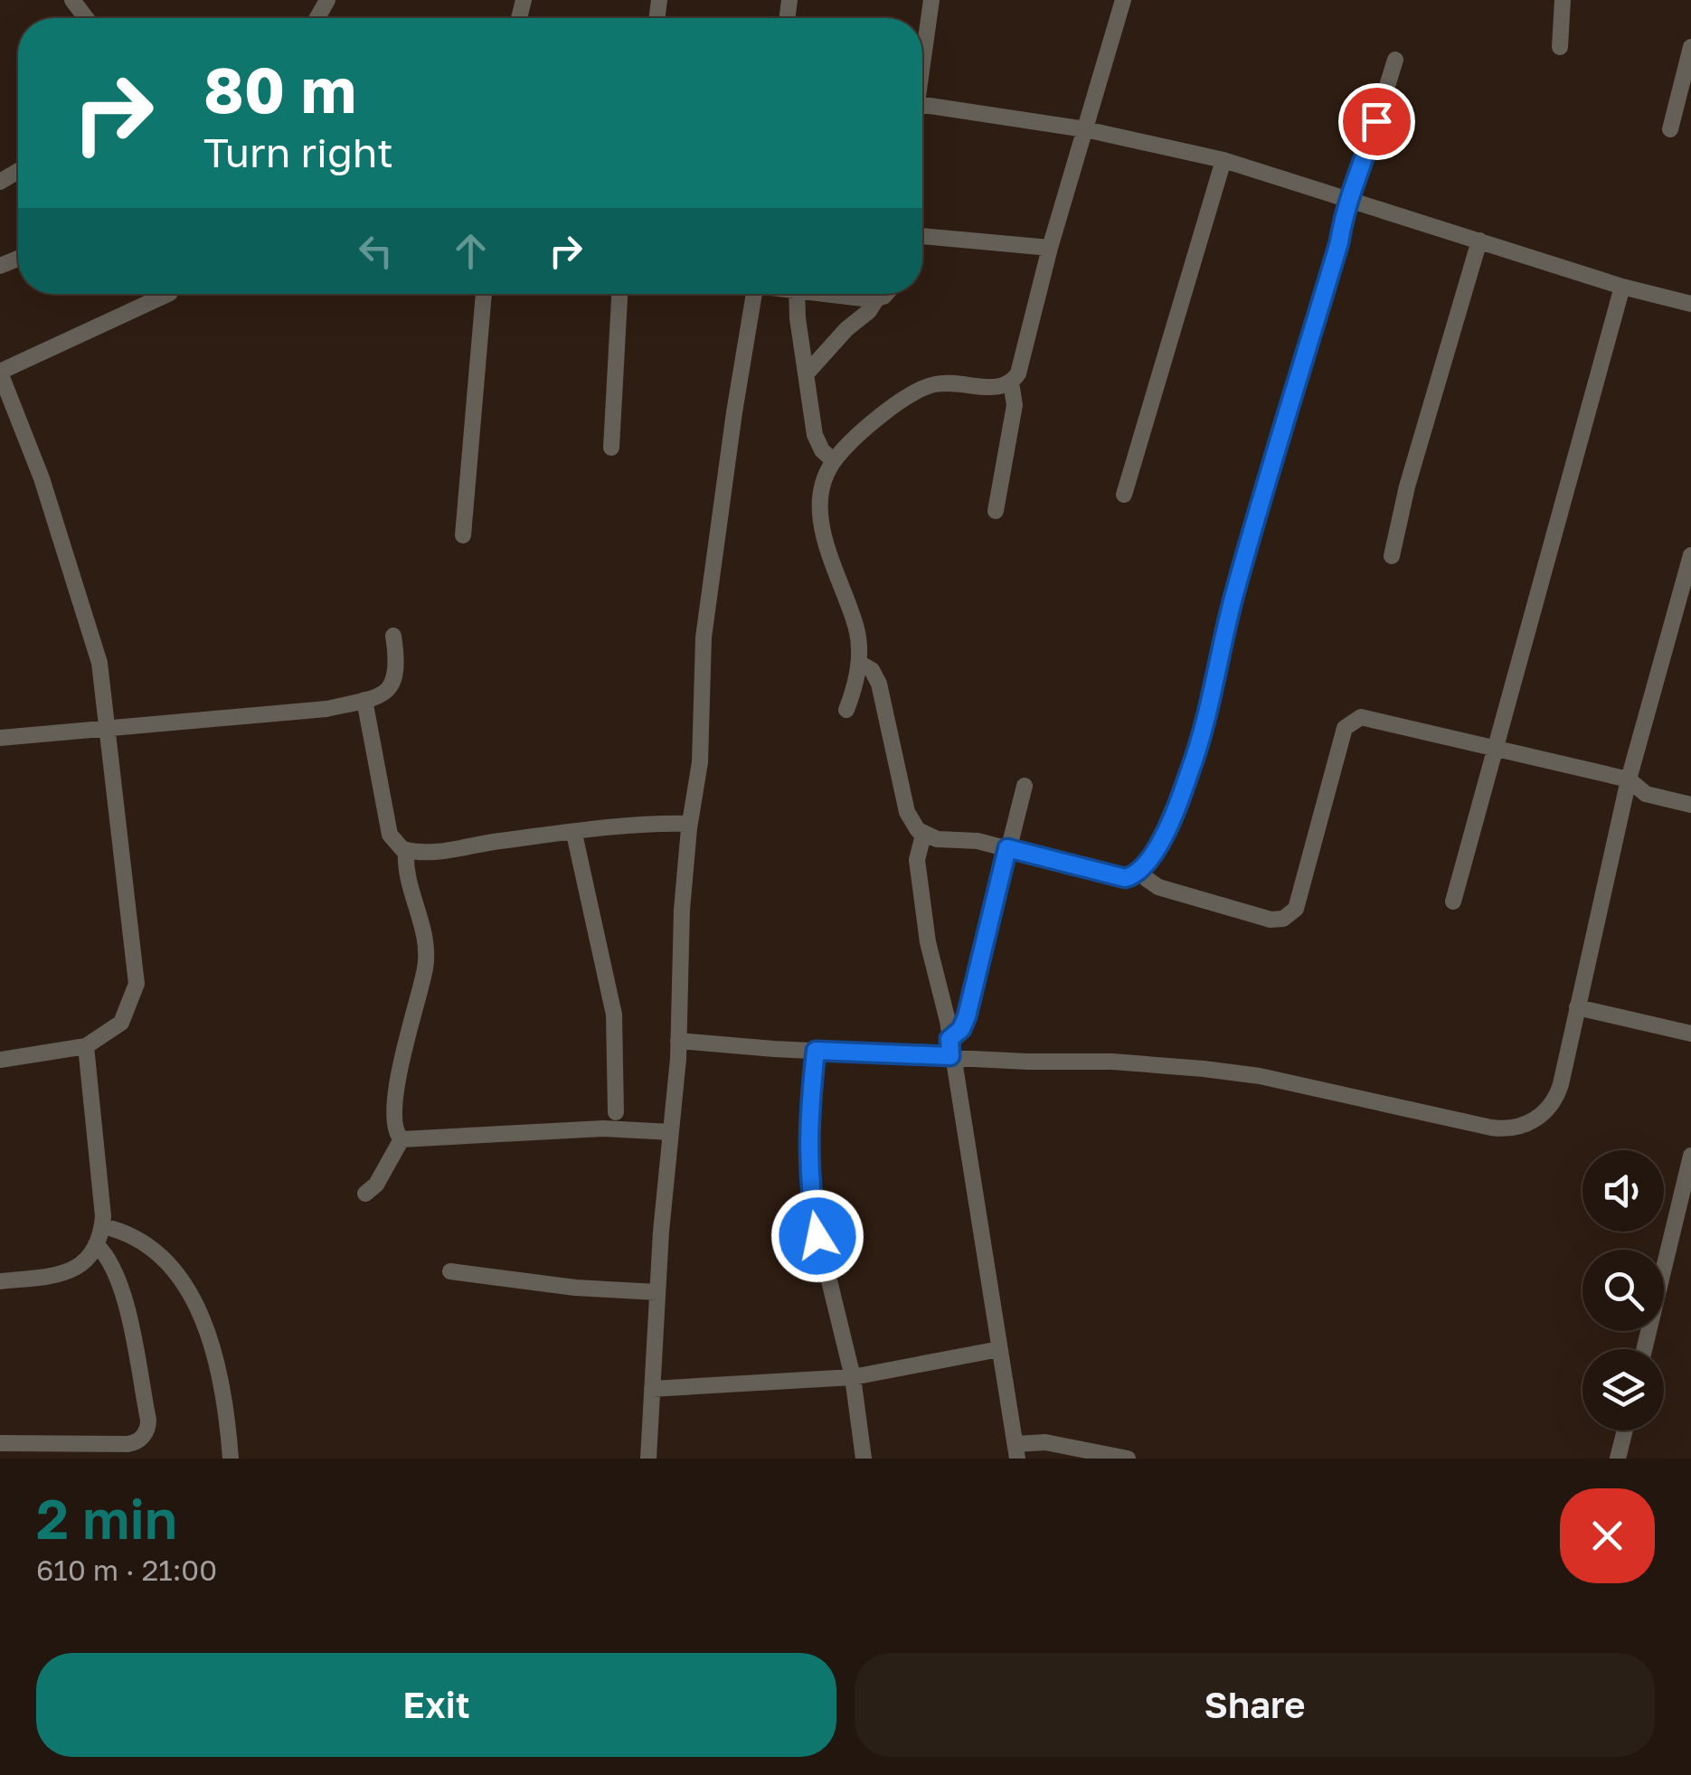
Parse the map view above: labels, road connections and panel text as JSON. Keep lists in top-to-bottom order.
{
  "page": {
    "turn": ["80 m", "Turn right"],
    "heading": ["2 min", "610 m · 21:00"],
    "buttons": ["Exit", "Share"]
  }
}
